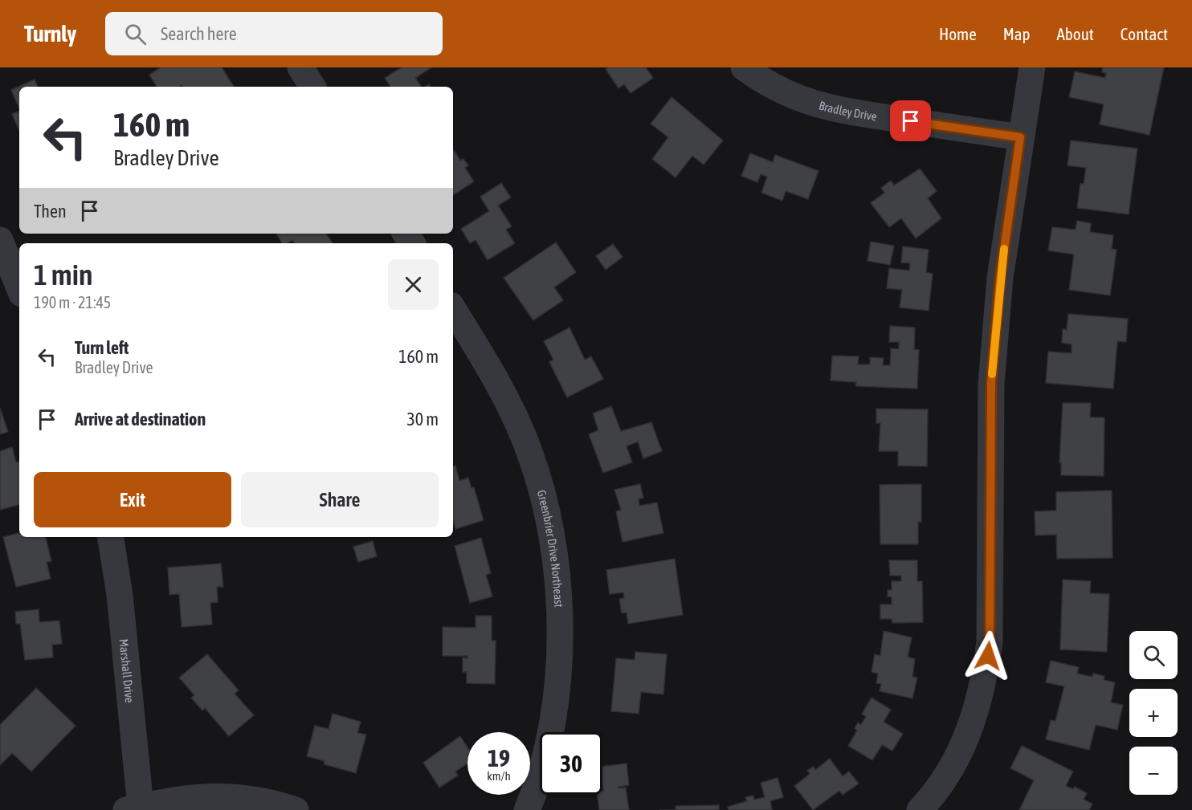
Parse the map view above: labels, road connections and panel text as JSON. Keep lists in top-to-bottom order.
{
  "streets": {
    "street": ["Bradley Drive", "Greenbrier Drive Northeast", "Marshall Drive"]
  },
  "page": {
    "header": "Turnly",
    "search": "Search here",
    "nav": [
      "Home",
      "Map",
      "About",
      "Contact"
    ],
    "turn": ["160 m", "Bradley Drive"],
    "then": "Then",
    "heading": ["1 min", "190 m · 21:45"],
    "list": [
      {
        "name": "Turn left",
        "note": "Bradley Drive",
        "value": "160 m"
      },
      {
        "name": "Arrive at destination",
        "value": "30 m"
      }
    ],
    "buttons": ["Exit", "Share"],
    "map_buttons": ["+", "−"],
    "speed": "19 km/h",
    "limit": "30"
  }
}
